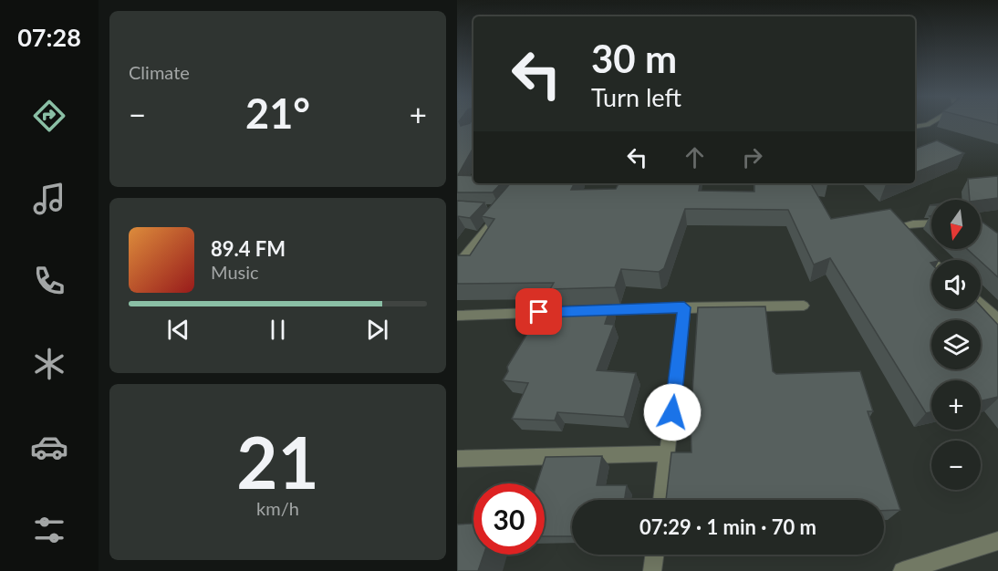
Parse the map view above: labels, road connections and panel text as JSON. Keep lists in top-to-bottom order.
{
  "north": "bottom",
  "page": {
    "tabs": "07:28",
    "tile": [
      "Climate",
      ["21", "km/h"]
    ],
    "turn": ["30 m", "Turn left"],
    "heat": ["−", "21°", "+"],
    "map_buttons": ["+", "−"],
    "song": ["89.4 FM", "Music"],
    "limit": "30",
    "trip": "07:29 · 1 min · 70 m"
  }
}
